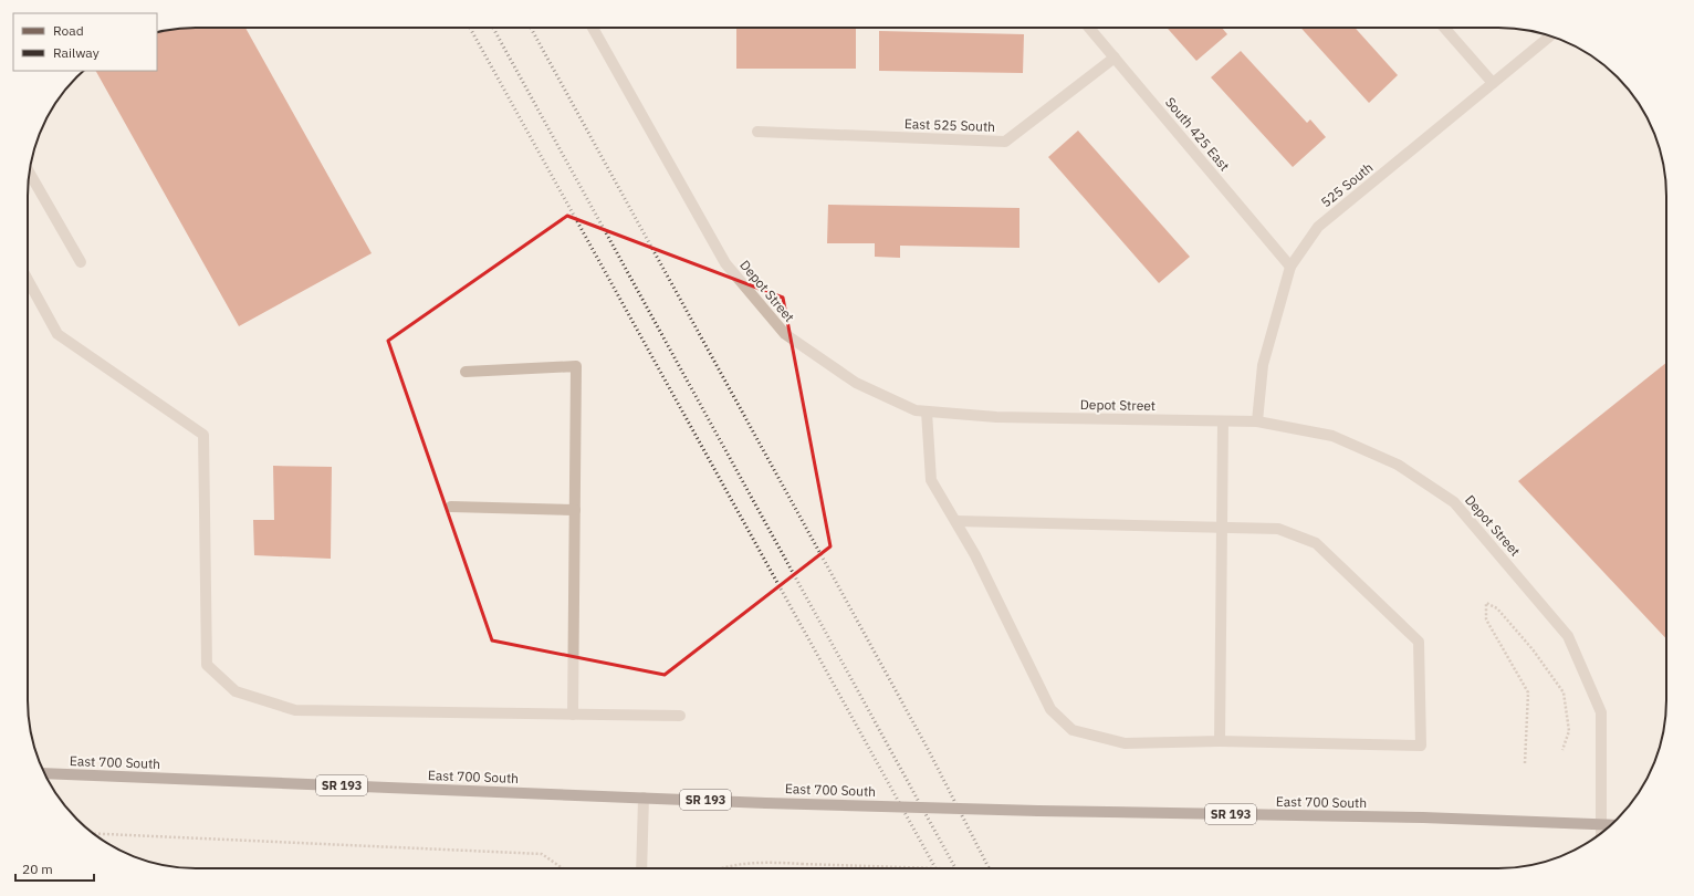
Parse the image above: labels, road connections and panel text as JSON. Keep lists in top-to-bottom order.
{
  "streets": {
    "main road": ["East 700 South", "SR 193"],
    "street": [
      "East 525 South",
      "South 425 East",
      "525 South",
      "Depot Street"
    ]
  },
  "crossings": [
    ["East 525 South", "South 425 East"],
    ["South 425 East", "525 South"],
    ["525 South", "Depot Street"],
    ["Depot Street", "East 700 South"]
  ],
  "legend": ["Road", "Railway"],
  "scale_bar": "20 m"
}
